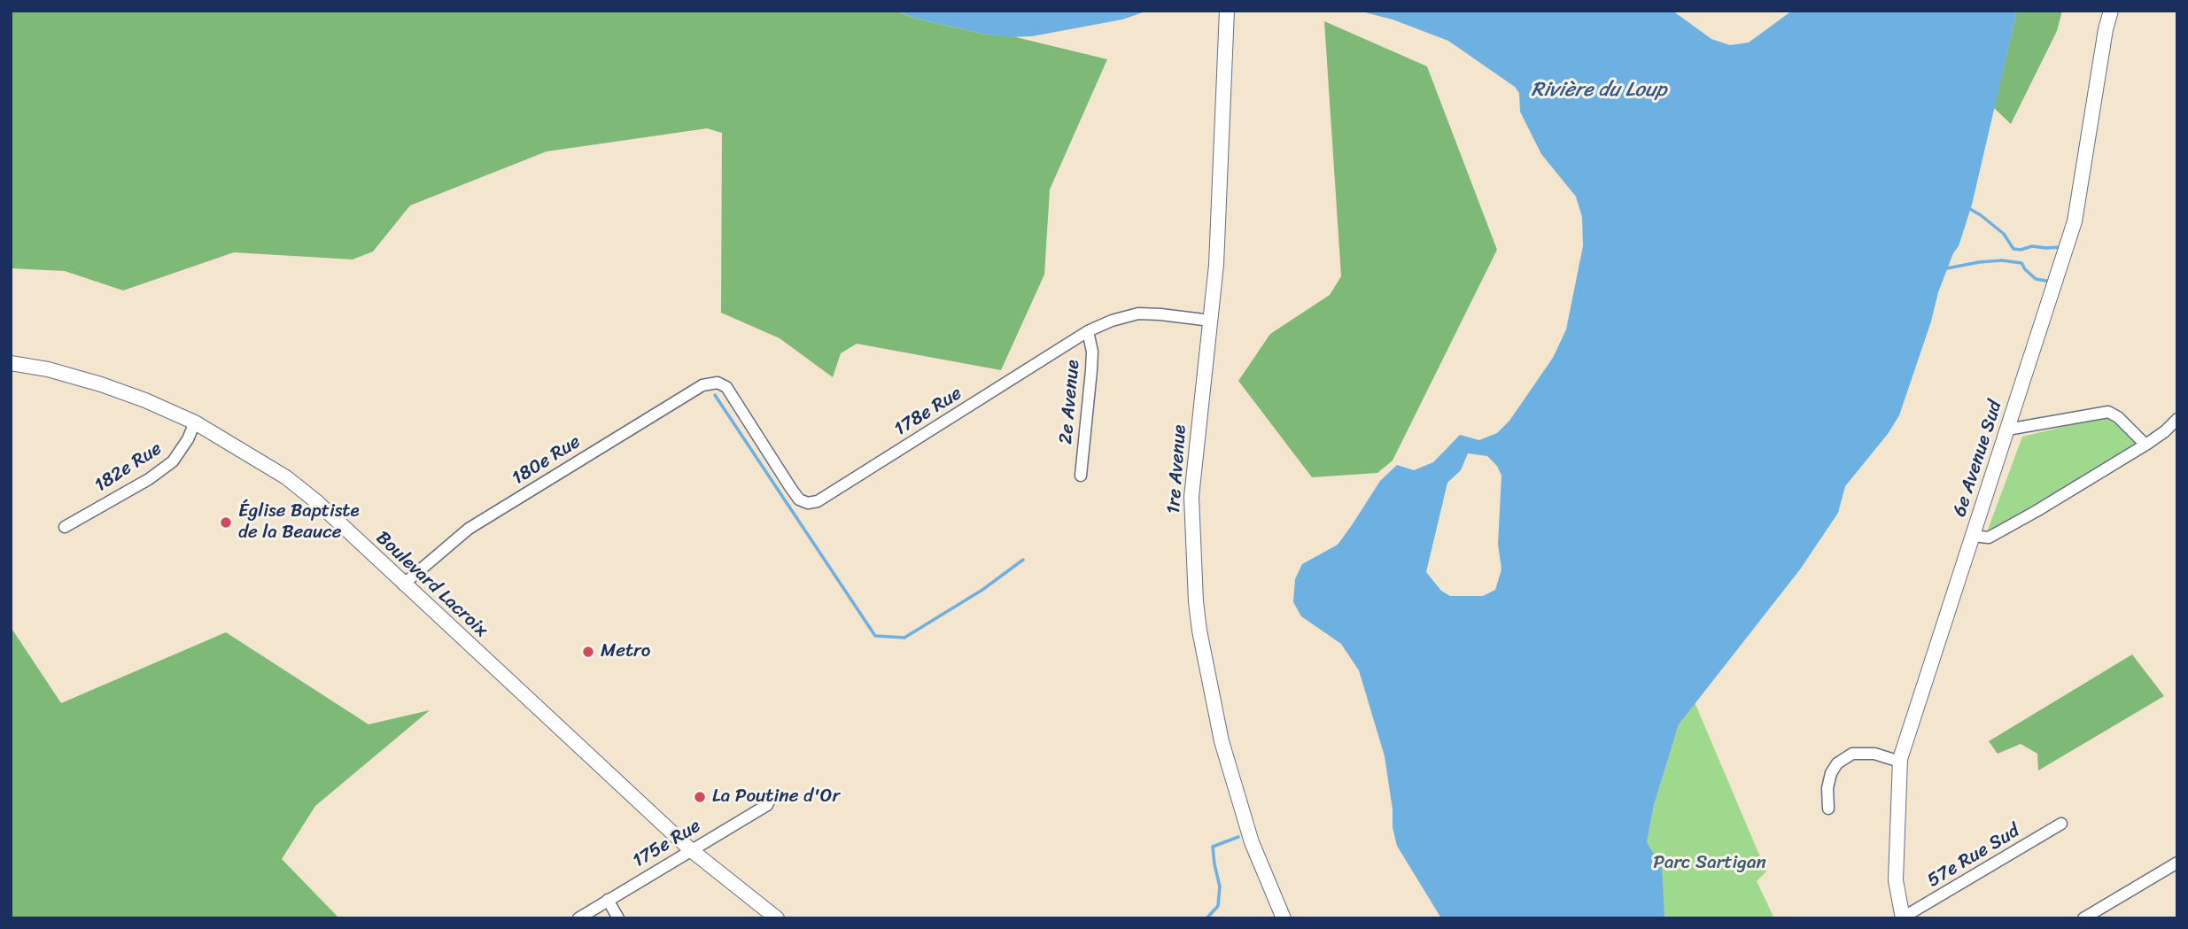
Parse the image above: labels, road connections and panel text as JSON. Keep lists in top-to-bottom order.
{
  "streets": {
    "main road": ["6e Avenue Sud", "1re Avenue", "Boulevard Lacroix"],
    "street": [
      "2e Avenue",
      "178e Rue",
      "180e Rue",
      "182e Rue",
      "175e Rue",
      "57e Rue Sud"
    ]
  },
  "crossings": [
    ["2e Avenue", "178e Rue"],
    ["178e Rue", "180e Rue"],
    ["178e Rue", "1re Avenue"],
    ["6e Avenue Sud", "57e Rue Sud"],
    ["180e Rue", "Boulevard Lacroix"],
    ["182e Rue", "Boulevard Lacroix"],
    ["Boulevard Lacroix", "175e Rue"]
  ],
  "water": ["Rivière du Loup"],
  "parks": ["Parc Sartigan"],
  "places": ["Église Baptiste de la Beauce", "Metro", "La Poutine d'Or"]
}
